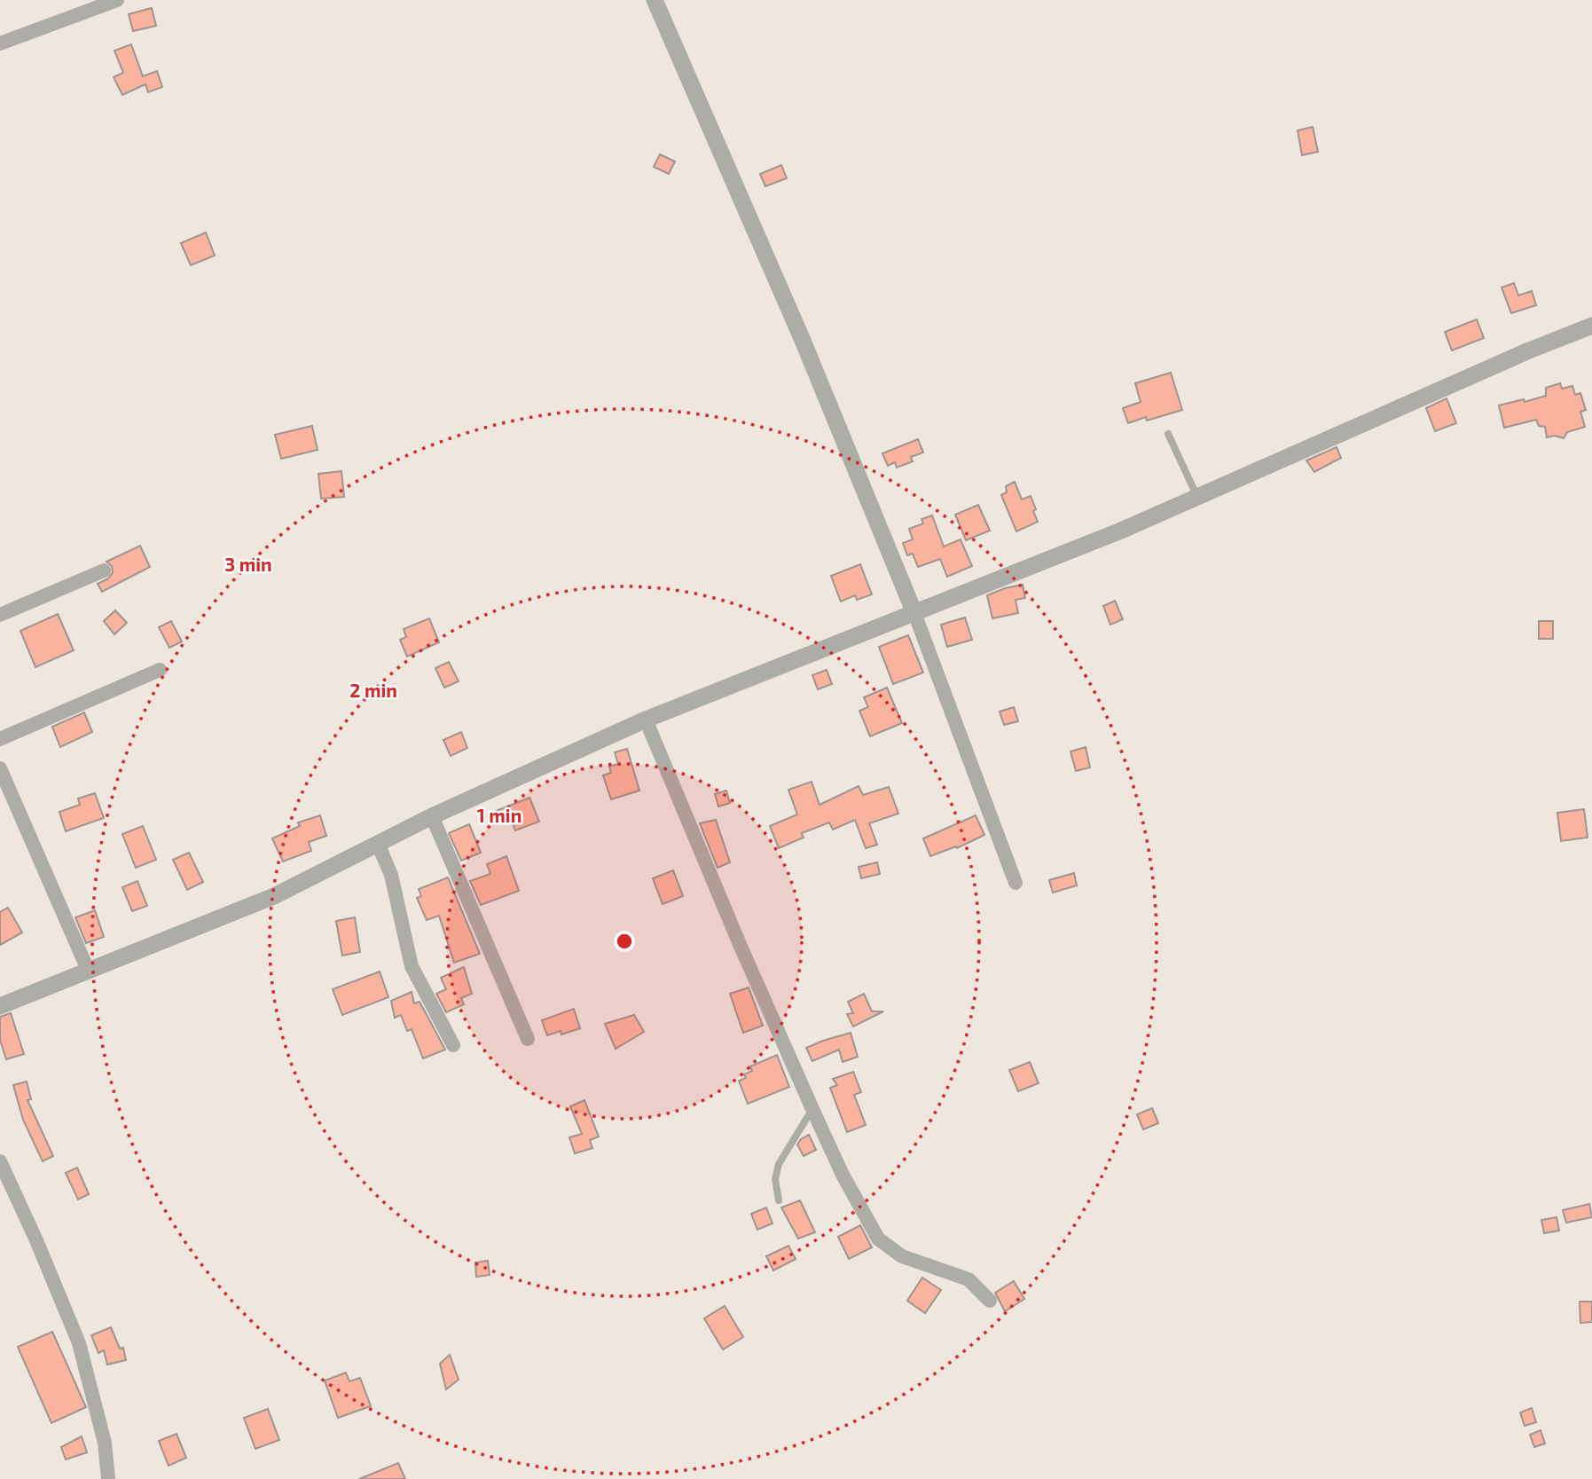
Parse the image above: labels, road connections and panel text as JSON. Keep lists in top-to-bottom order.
{
  "rings": ["3 min", "2 min", "1 min"]
}
